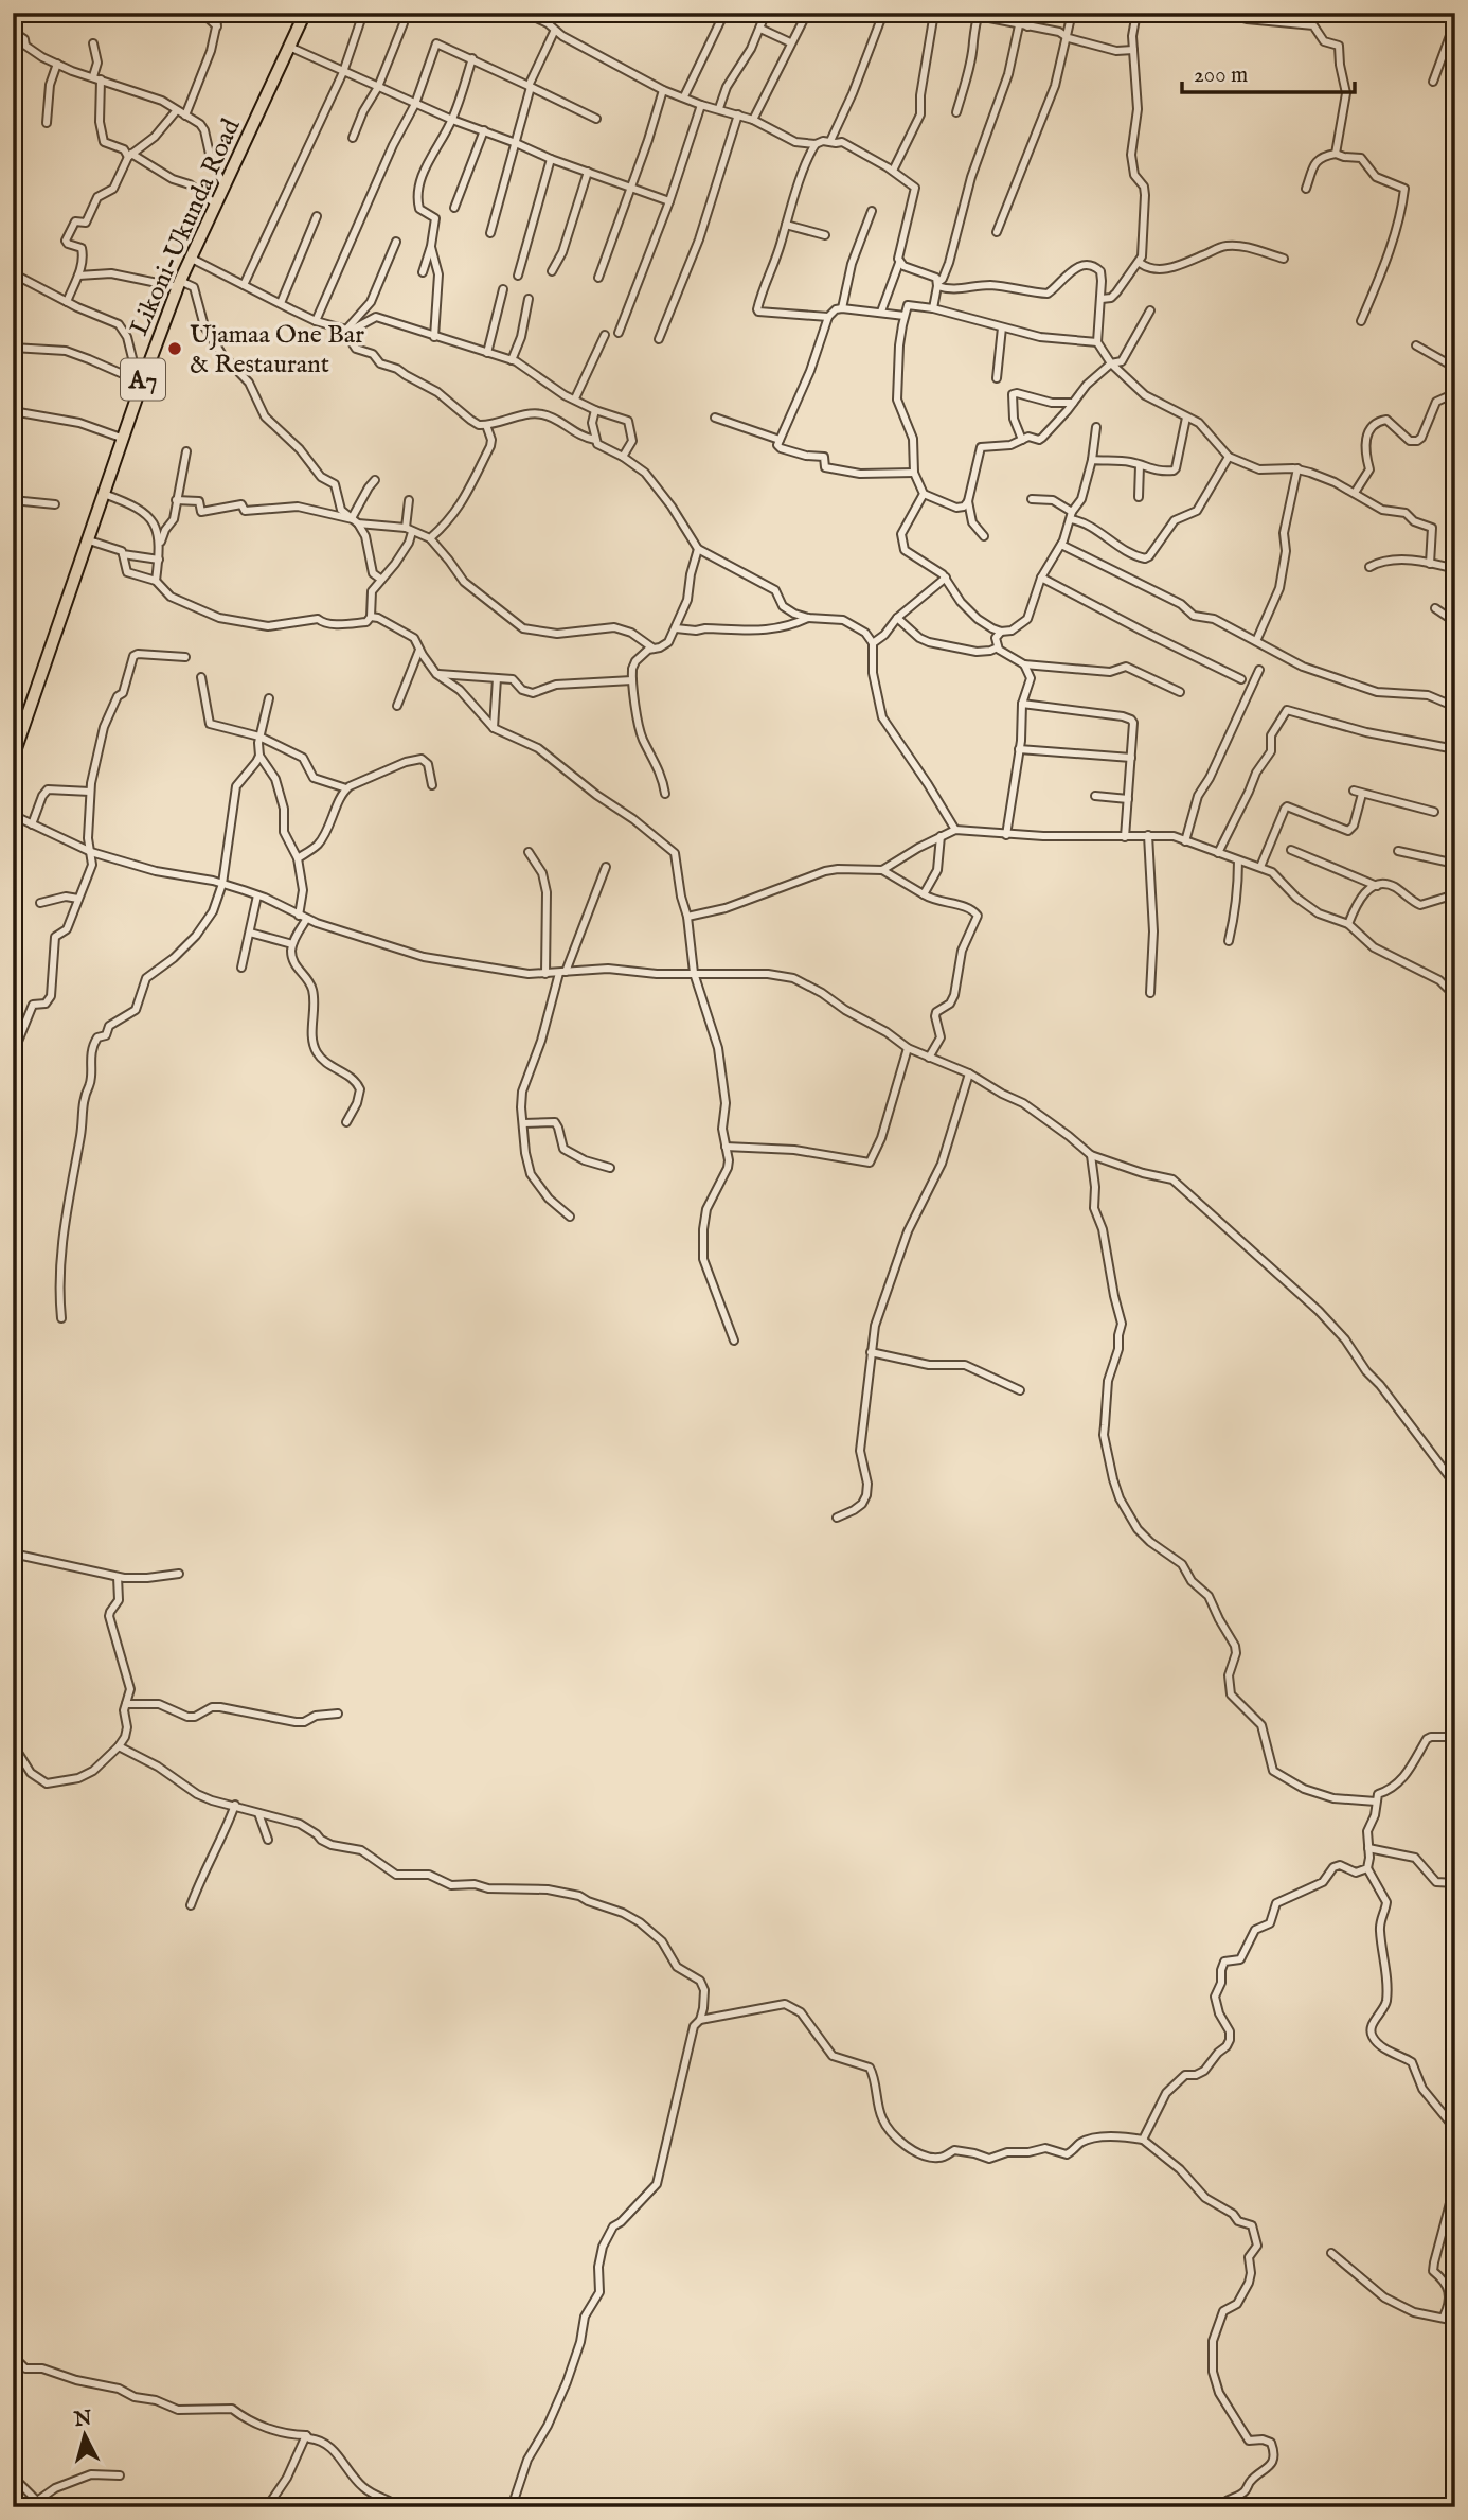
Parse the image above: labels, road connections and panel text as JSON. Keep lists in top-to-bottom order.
{
  "streets": {
    "highway": ["Likoni-Ukunda Road", "A7"]
  },
  "places": ["Ujamaa One Bar & Restaurant"],
  "scale_bar": "200 m",
  "north": "top"
}
